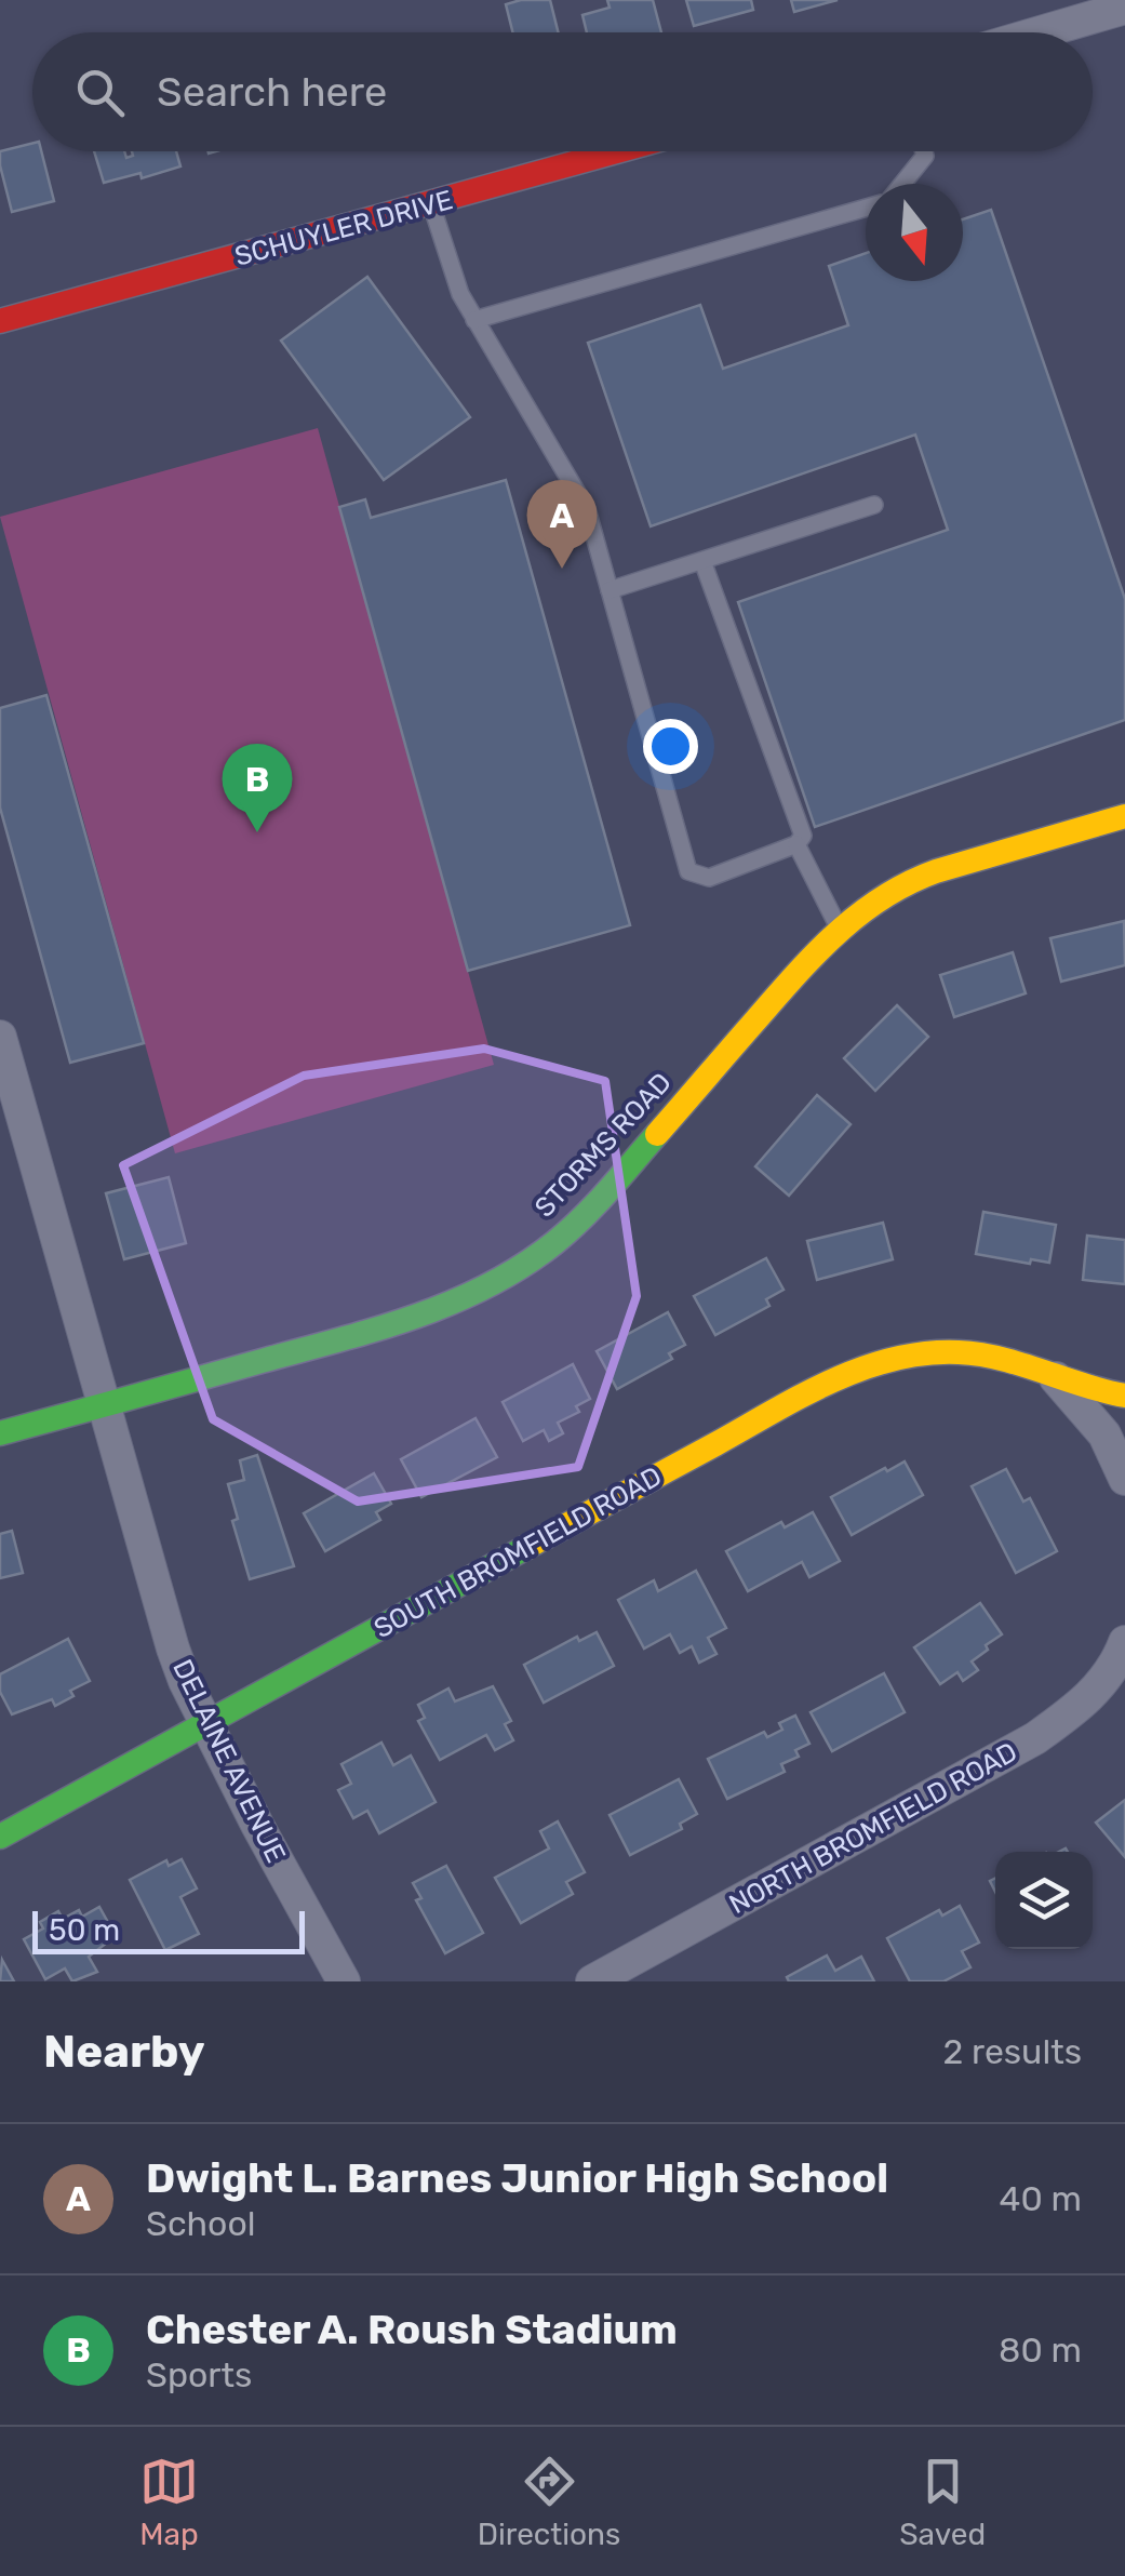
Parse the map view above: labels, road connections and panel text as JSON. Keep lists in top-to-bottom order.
{
  "streets": {
    "street": [
      "SCHUYLER DRIVE",
      "STORMS ROAD",
      "SOUTH BROMFIELD ROAD",
      "DELAINE AVENUE",
      "NORTH BROMFIELD ROAD"
    ]
  },
  "crossings": [
    ["STORMS ROAD", "DELAINE AVENUE"],
    ["SOUTH BROMFIELD ROAD", "DELAINE AVENUE"]
  ],
  "scale_bar": "50 m",
  "north": "bottom",
  "page": {
    "search": "Search here",
    "pins": ["A", "B"],
    "scale": "50 m",
    "heading": ["Nearby", "2 results"],
    "list": [
      {
        "mark": "A",
        "name": "Dwight L. Barnes Junior High School",
        "note": "School",
        "value": "40 m"
      },
      {
        "mark": "B",
        "name": "Chester A. Roush Stadium",
        "note": "Sports",
        "value": "80 m"
      }
    ],
    "nav": ["Map", "Directions", "Saved"]
  }
}
